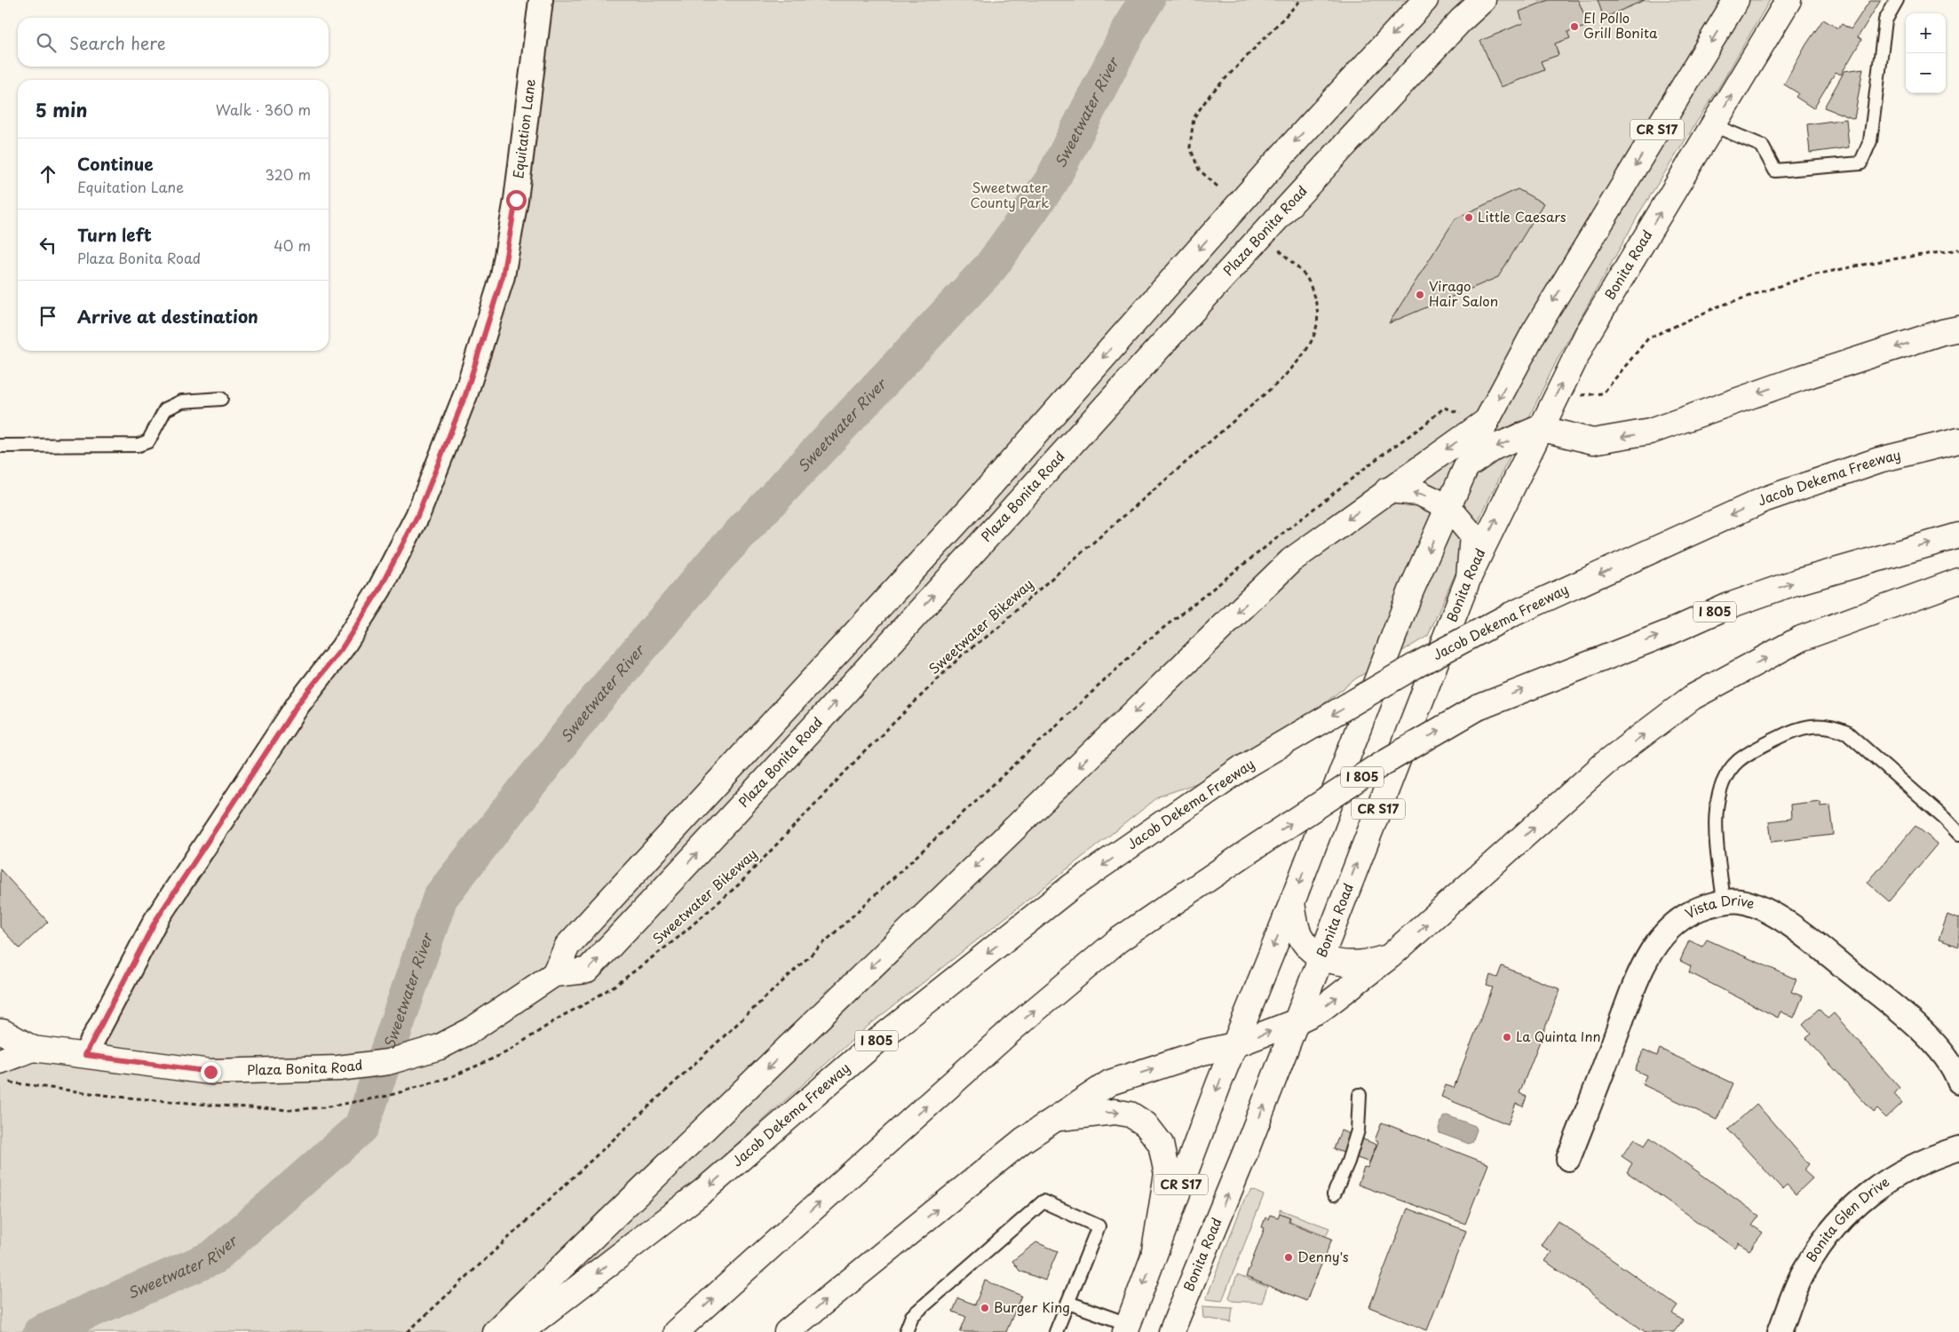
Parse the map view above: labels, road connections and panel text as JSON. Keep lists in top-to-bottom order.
{
  "streets": {
    "main road": [
      "CR S17",
      "Plaza Bonita Road",
      "Bonita Road",
      "Jacob Dekema Freeway",
      "I 805"
    ],
    "street": ["Equitation Lane", "Vista Drive", "Bonita Glen Drive"],
    "path": ["Sweetwater Bikeway"]
  },
  "crossings": [
    ["Equitation Lane", "Plaza Bonita Road"]
  ],
  "water": ["Sweetwater River"],
  "parks": ["Sweetwater County Park"],
  "places": [
    "El Pollo Grill Bonita",
    "Little Caesars",
    "Virago Hair Salon",
    "La Quinta Inn",
    "Denny's",
    "Burger King"
  ],
  "page": {
    "map_buttons": ["+", "−"],
    "search": "Search here",
    "heading": ["5 min", "Walk · 360 m"],
    "list": [
      ["Continue", "Equitation Lane", "320 m"],
      ["Turn left", "Plaza Bonita Road", "40 m"],
      "Arrive at destination"
    ]
  }
}
